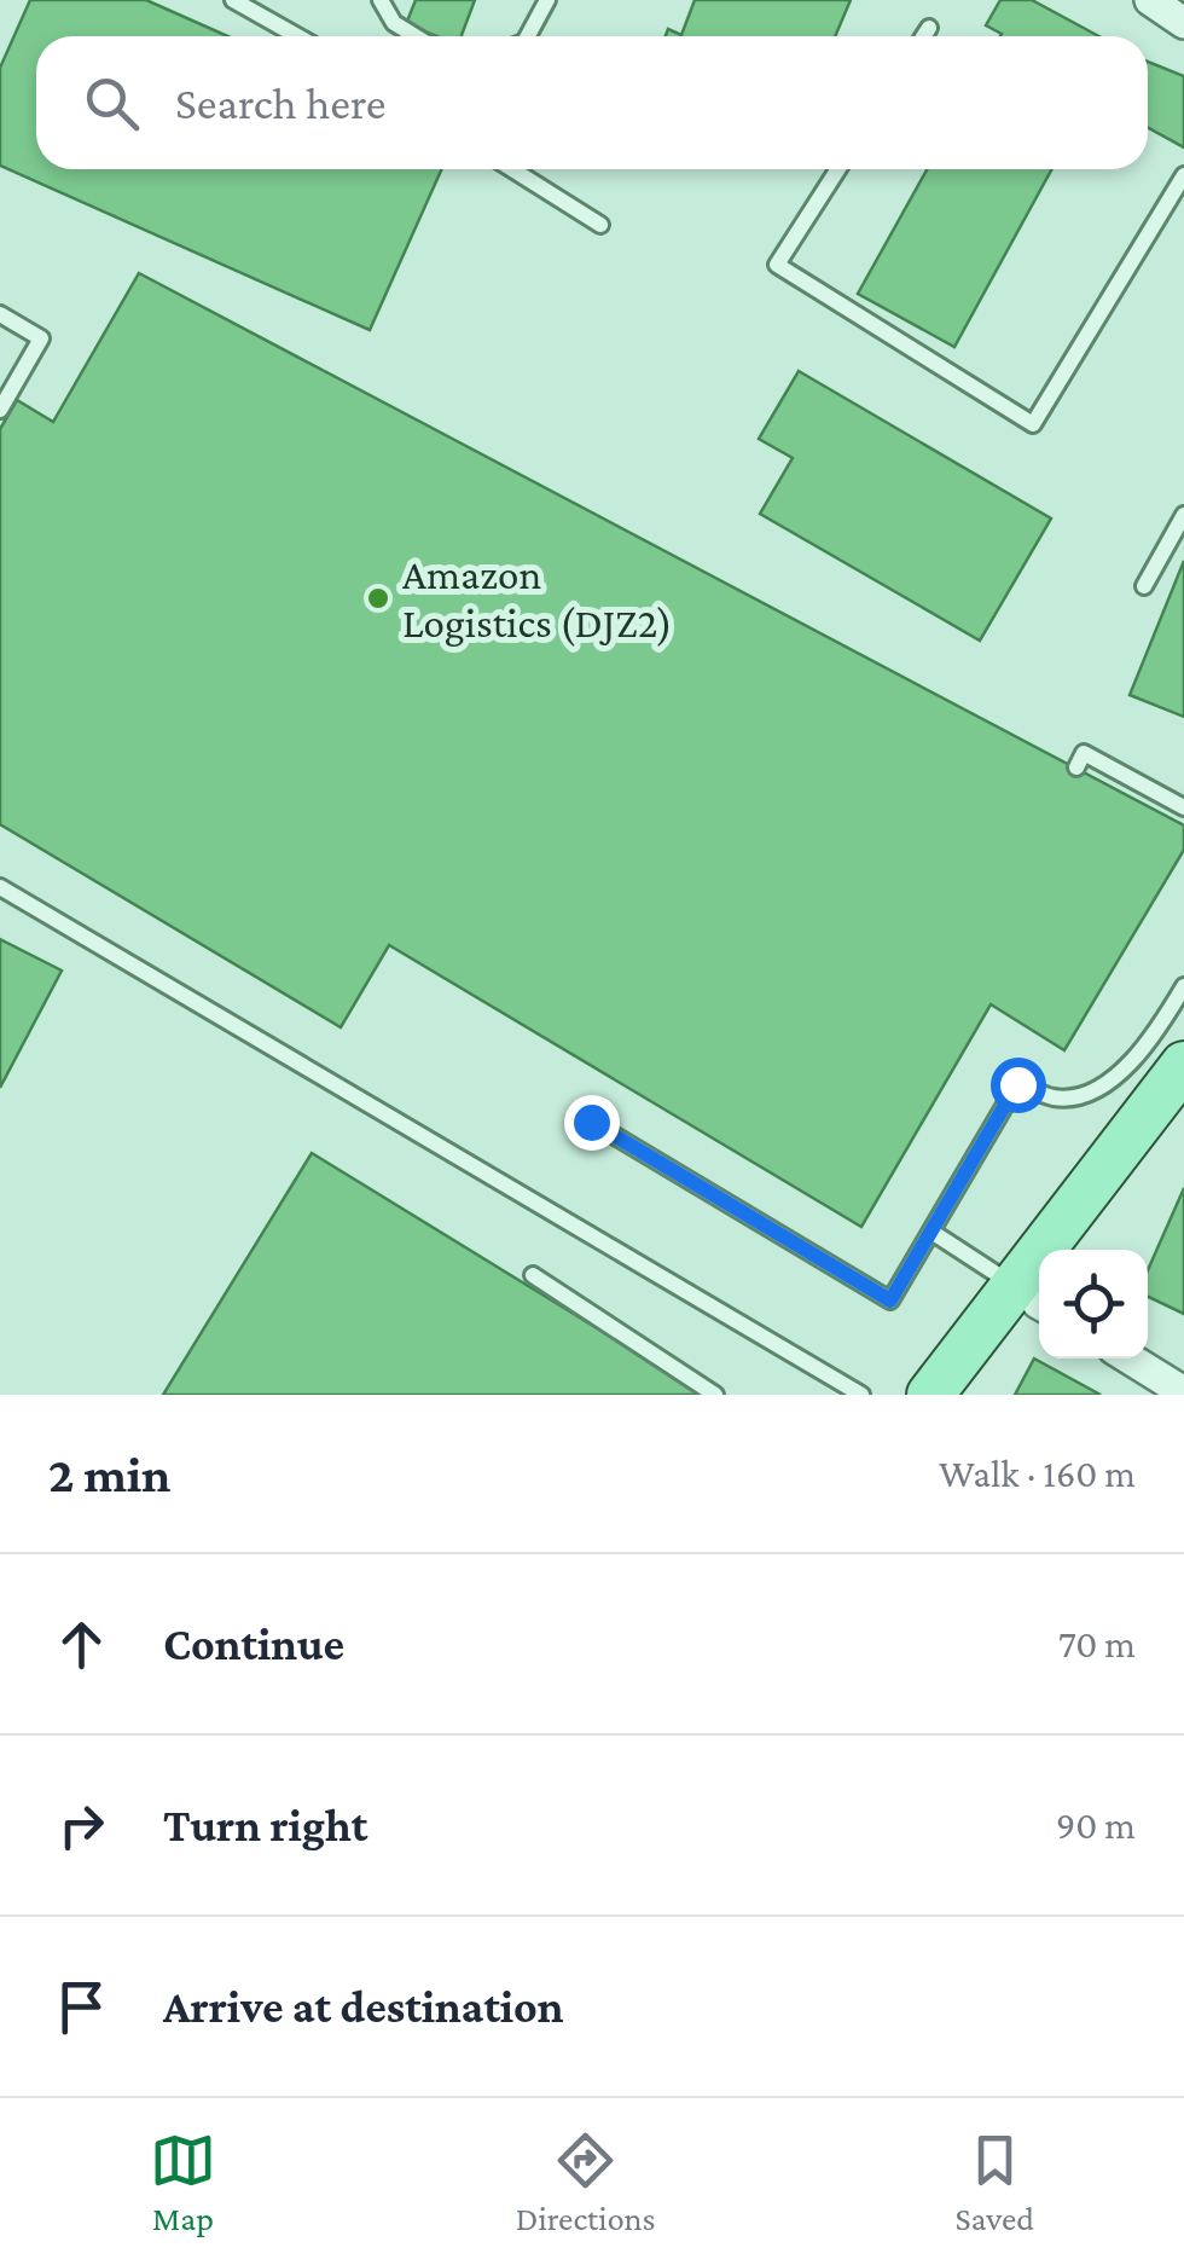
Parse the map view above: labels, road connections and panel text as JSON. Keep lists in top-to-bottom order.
{
  "places": ["Amazon Logistics (DJZ2)"],
  "page": {
    "search": "Search here",
    "heading": ["2 min", "Walk · 160 m"],
    "list": [
      ["Continue", "70 m"],
      ["Turn right", "90 m"],
      "Arrive at destination"
    ],
    "nav": ["Map", "Directions", "Saved"]
  }
}
